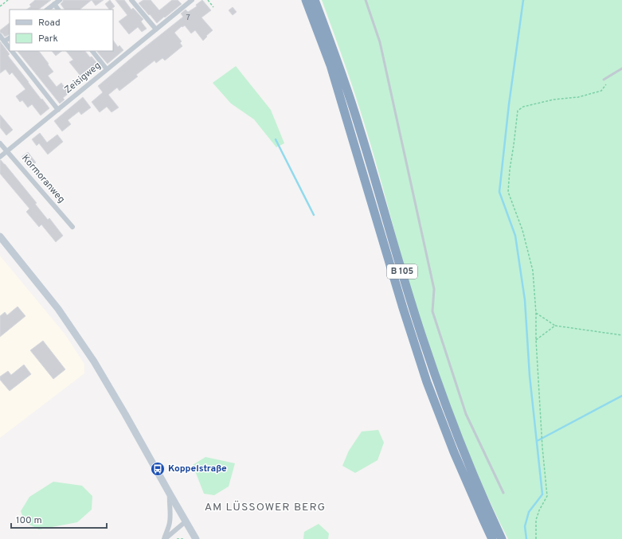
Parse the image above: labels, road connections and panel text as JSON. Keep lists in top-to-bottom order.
{
  "streets": {
    "highway": ["B 105"],
    "street": ["Zeisigweg", "Kormoranweg"]
  },
  "crossings": [
    ["Zeisigweg", "Kormoranweg"]
  ],
  "districts": ["AM LÜSSOWER BERG"],
  "places": {
    "bus stop": ["Koppelstraße"]
  },
  "house_numbers": ["7"],
  "legend": ["Road", "Park"],
  "scale_bar": "100 m"
}
